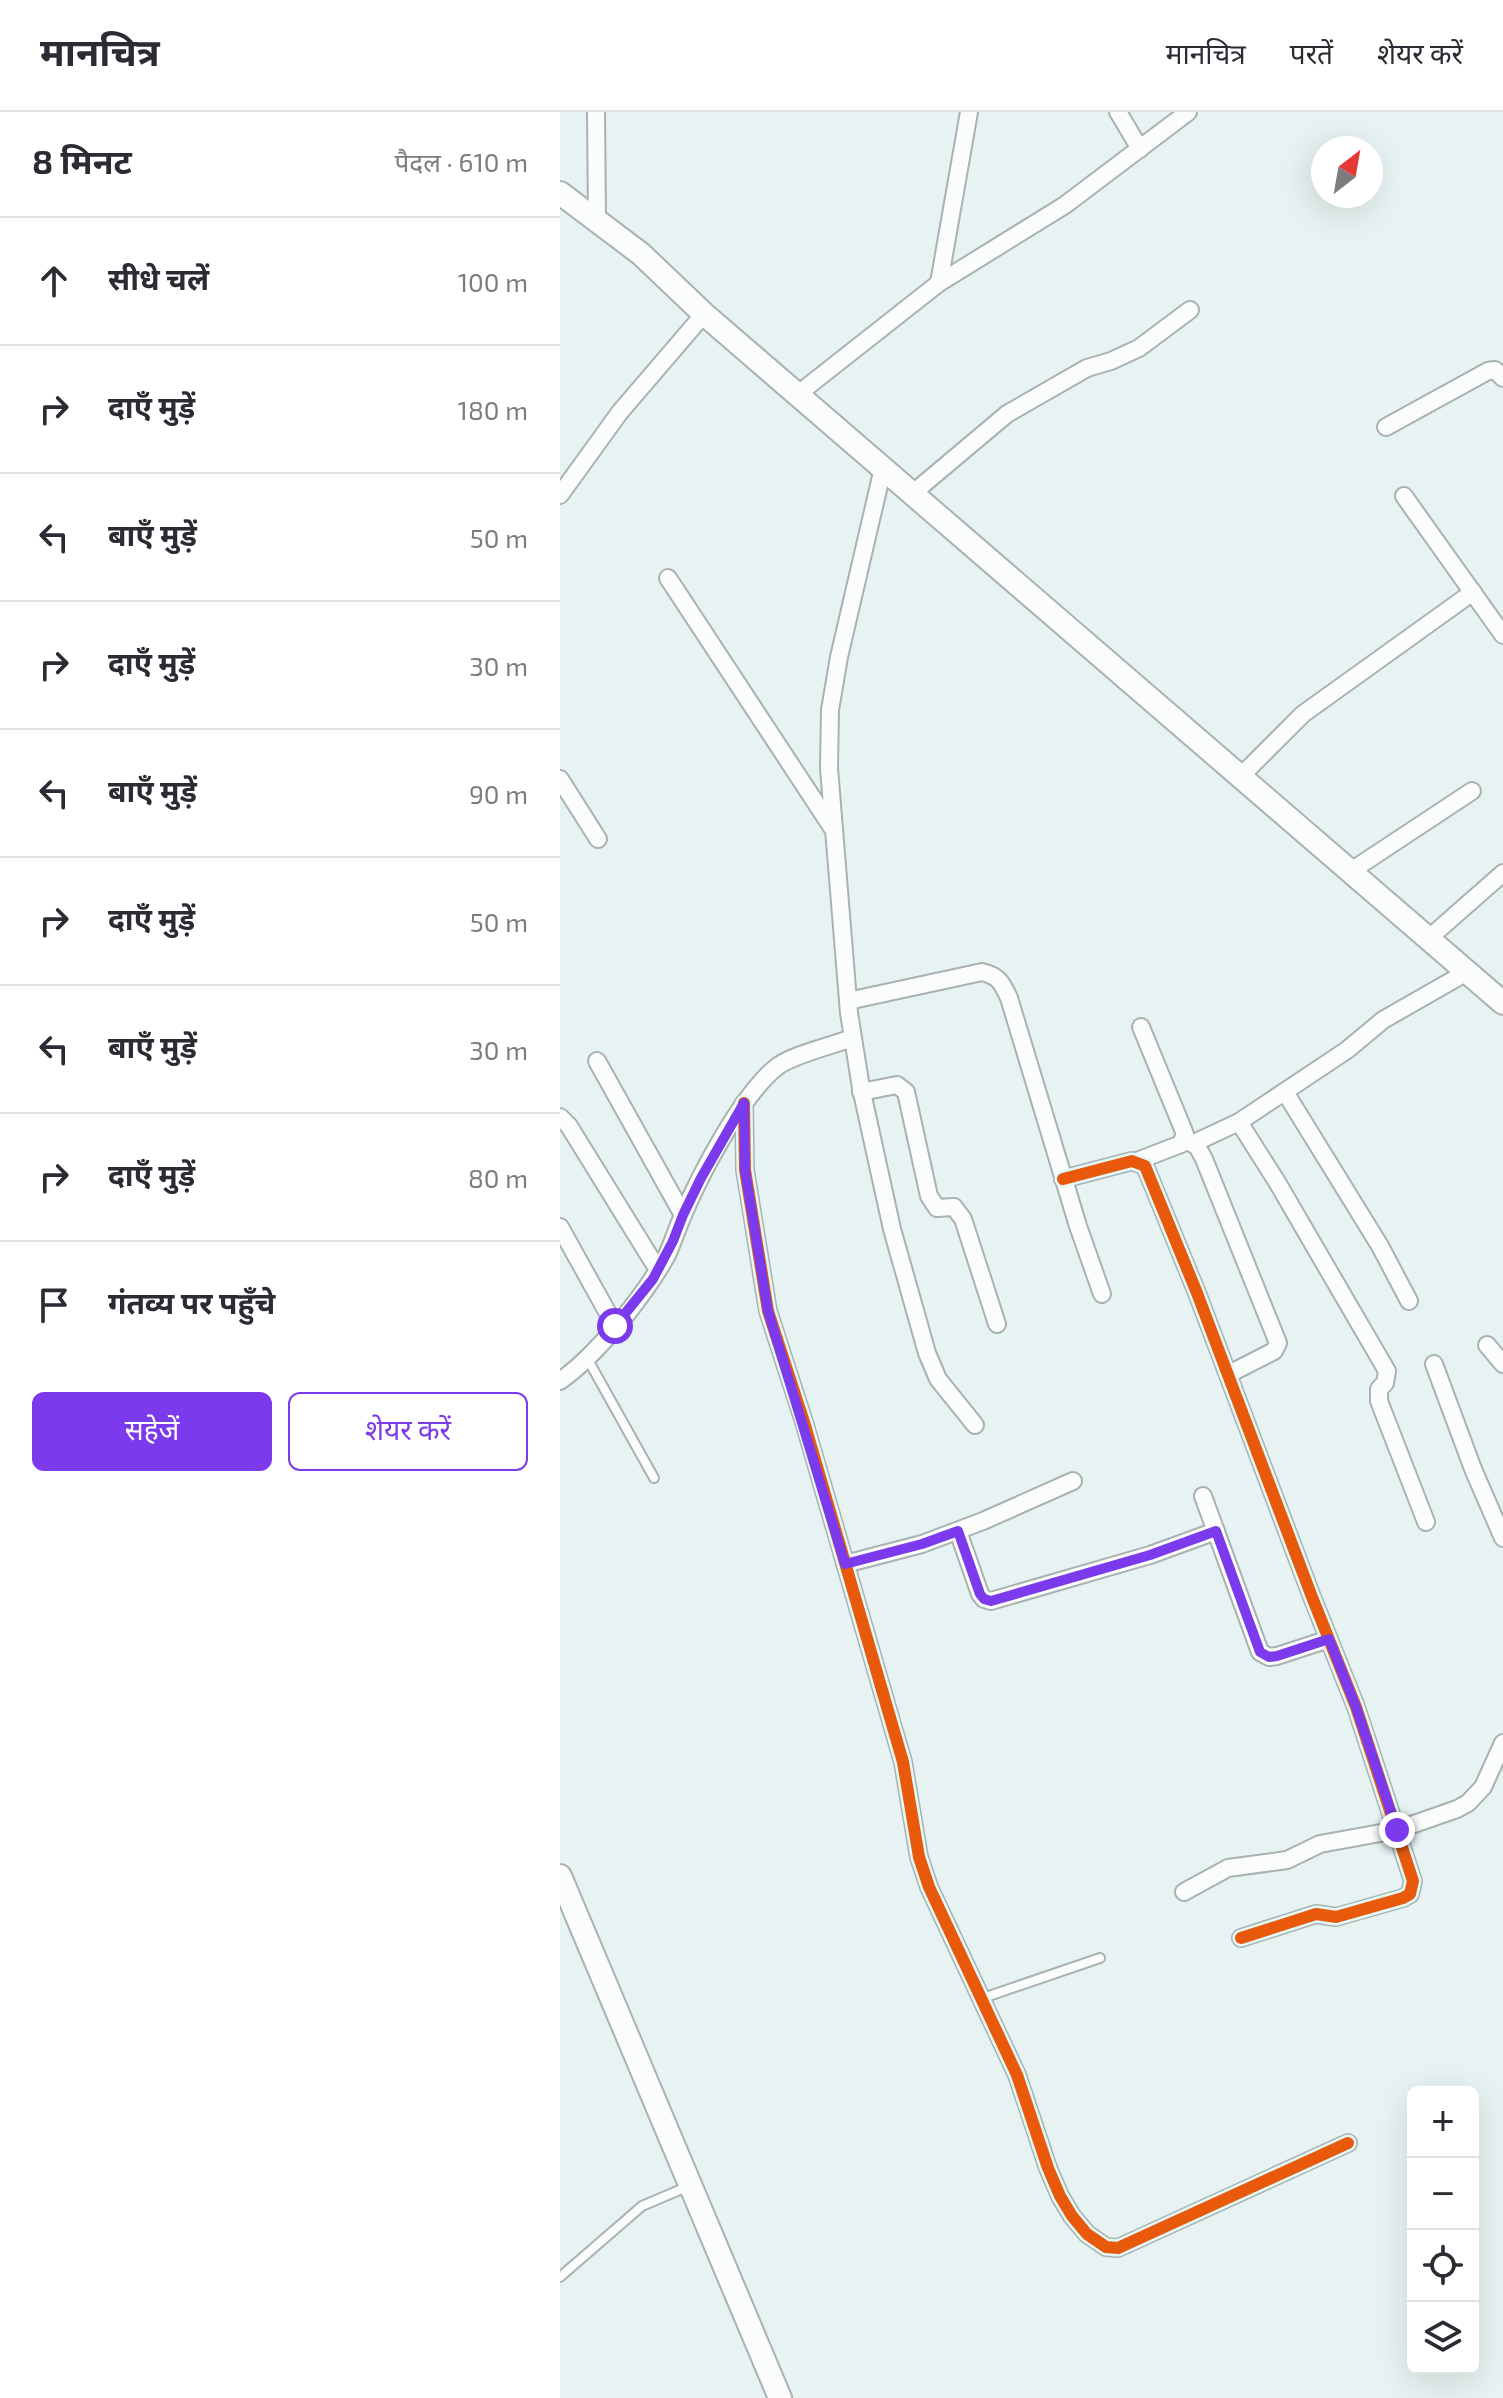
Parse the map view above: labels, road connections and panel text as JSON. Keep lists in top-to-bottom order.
{
  "north": "top right",
  "page": {
    "header": "मानचित्र",
    "nav": ["मानचित्र", "परतें", "शेयर करें"],
    "heading": ["8 मिनट", "पैदल · 610 m"],
    "list": [
      ["सीधे चलें", "100 m"],
      ["दाएँ मुड़ें", "180 m"],
      ["बाएँ मुड़ें", "50 m"],
      ["दाएँ मुड़ें", "30 m"],
      ["बाएँ मुड़ें", "90 m"],
      ["दाएँ मुड़ें", "50 m"],
      ["बाएँ मुड़ें", "30 m"],
      ["दाएँ मुड़ें", "80 m"],
      "गंतव्य पर पहुँचे"
    ],
    "buttons": ["सहेजें", "शेयर करें"],
    "map_buttons": ["+", "−"]
  }
}
